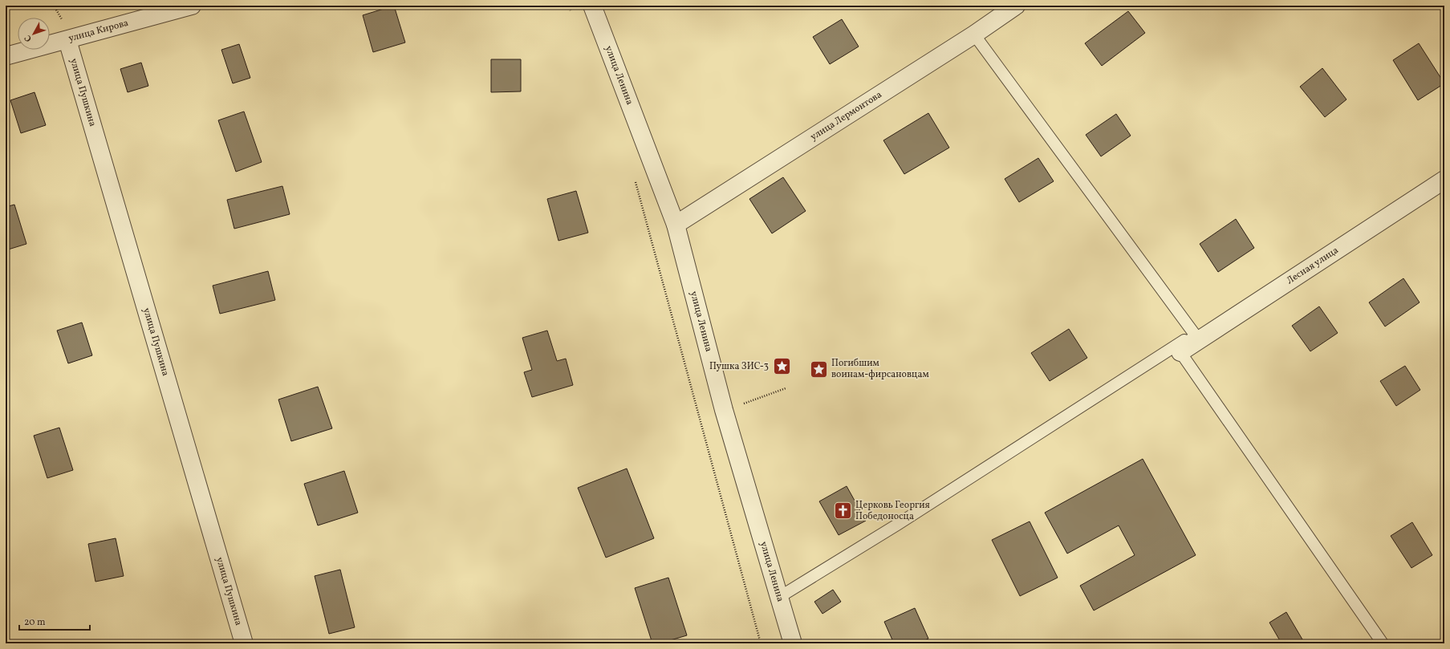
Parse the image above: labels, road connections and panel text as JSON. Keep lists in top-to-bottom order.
{
  "streets": {
    "street": [
      "улица Кирова",
      "улица Ленина",
      "улица Пушкина",
      "улица Лермонтова",
      "Лесная улица"
    ]
  },
  "crossings": [
    ["улица Кирова", "улица Пушкина"],
    ["улица Ленина", "улица Лермонтова"]
  ],
  "places": {
    "place": ["Пушка ЗИС-3", "Погибшим воинам-фирсановцам"],
    "church": ["Церковь Георгия Победоносца"]
  },
  "scale_bar": "20 m",
  "north": "bottom left"
}
